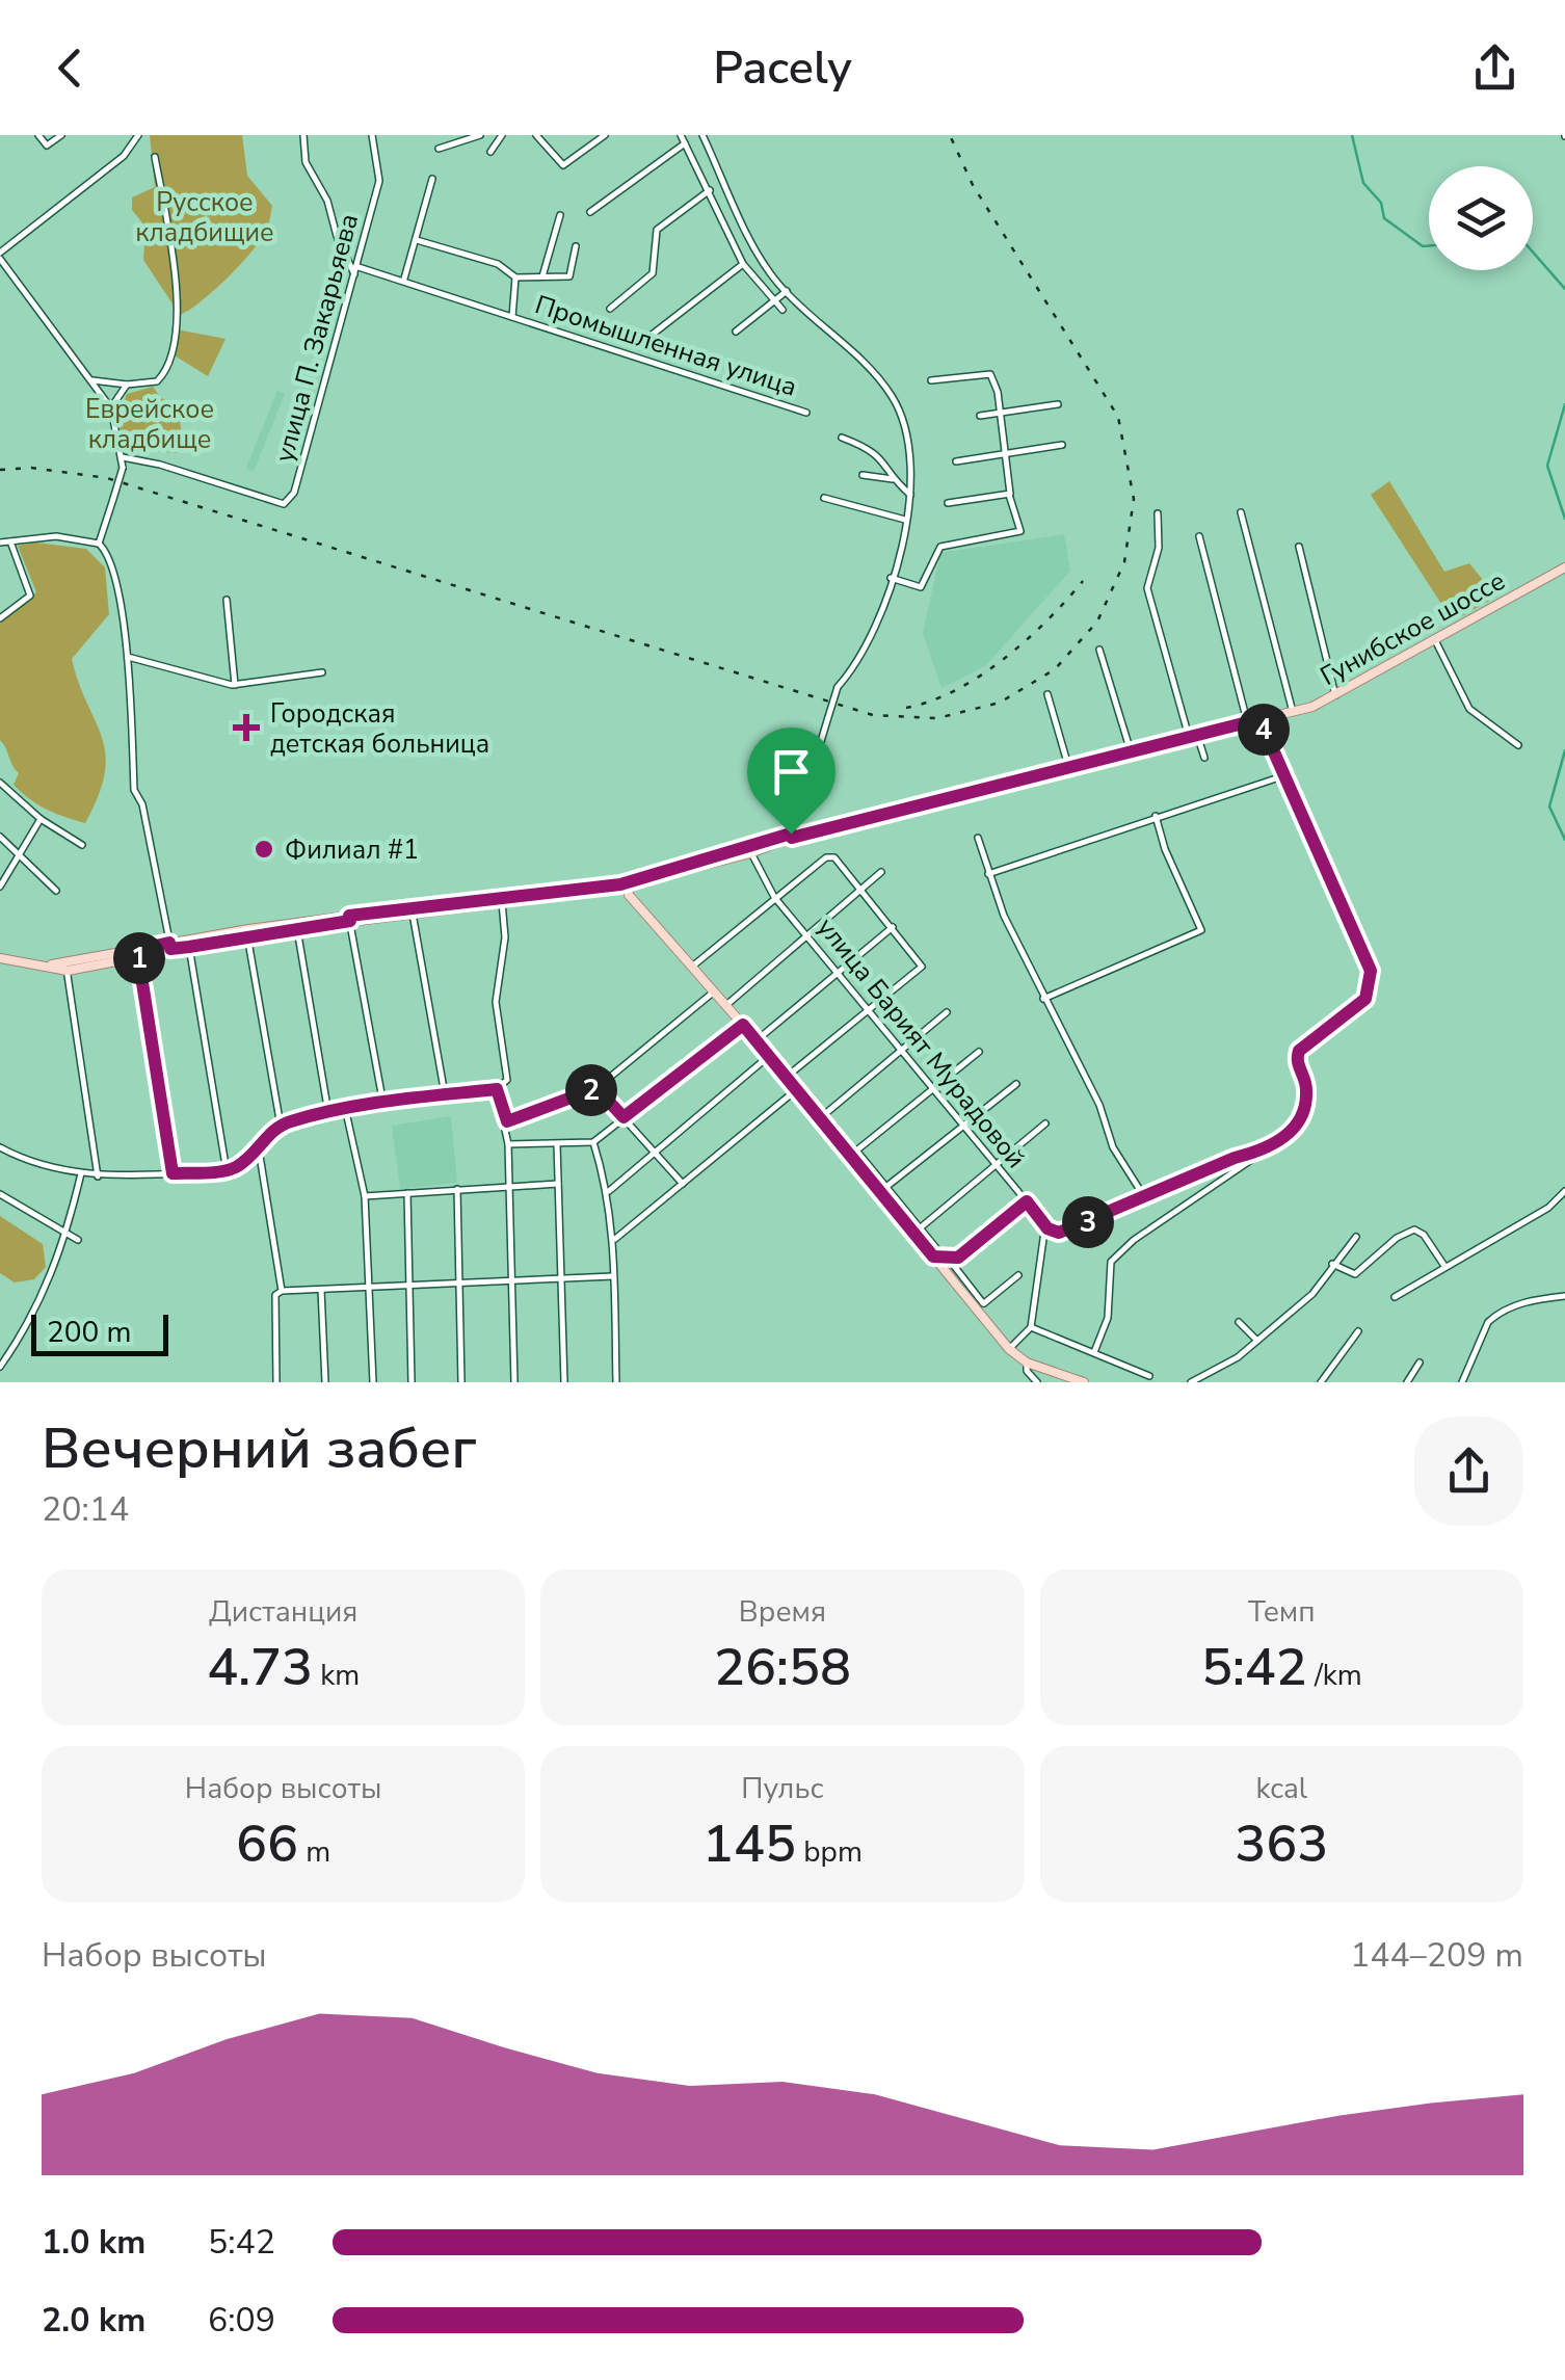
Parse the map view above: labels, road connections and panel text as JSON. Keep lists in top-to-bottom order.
{
  "streets": {
    "main road": ["Гунибское шоссе"],
    "street": ["улица П. Закарьяева", "Промышленная улица", "улица Барият Мурадовой"]
  },
  "crossings": [
    ["улица П. Закарьяева", "Промышленная улица"],
    ["Гунибское шоссе", "улица Барият Мурадовой"]
  ],
  "parks": ["Русское кладбищие", "Еврейское кладбище"],
  "places": {
    "health": ["Городская детская больница"],
    "other": ["Филиал #1"]
  },
  "scale_bar": "200 m",
  "page": {
    "header": "Pacely",
    "pins": [
      "4",
      "1",
      "2",
      "3"
    ],
    "scale": "200 m",
    "heading": ["Вечерний забег", "20:14"],
    "stats": [
      ["Дистанция", "4.73 km"],
      ["Время", "26:58"],
      ["Темп", "5:42 /km"],
      ["Набор высоты", "66 m"],
      ["Пульс", "145 bpm"],
      ["kcal", "363"]
    ],
    "chart": ["Набор высоты", "144–209 m"],
    "list": [
      {
        "name": "1.0 km",
        "note": "5:42"
      },
      {
        "name": "2.0 km",
        "note": "6:09"
      }
    ]
  }
}
